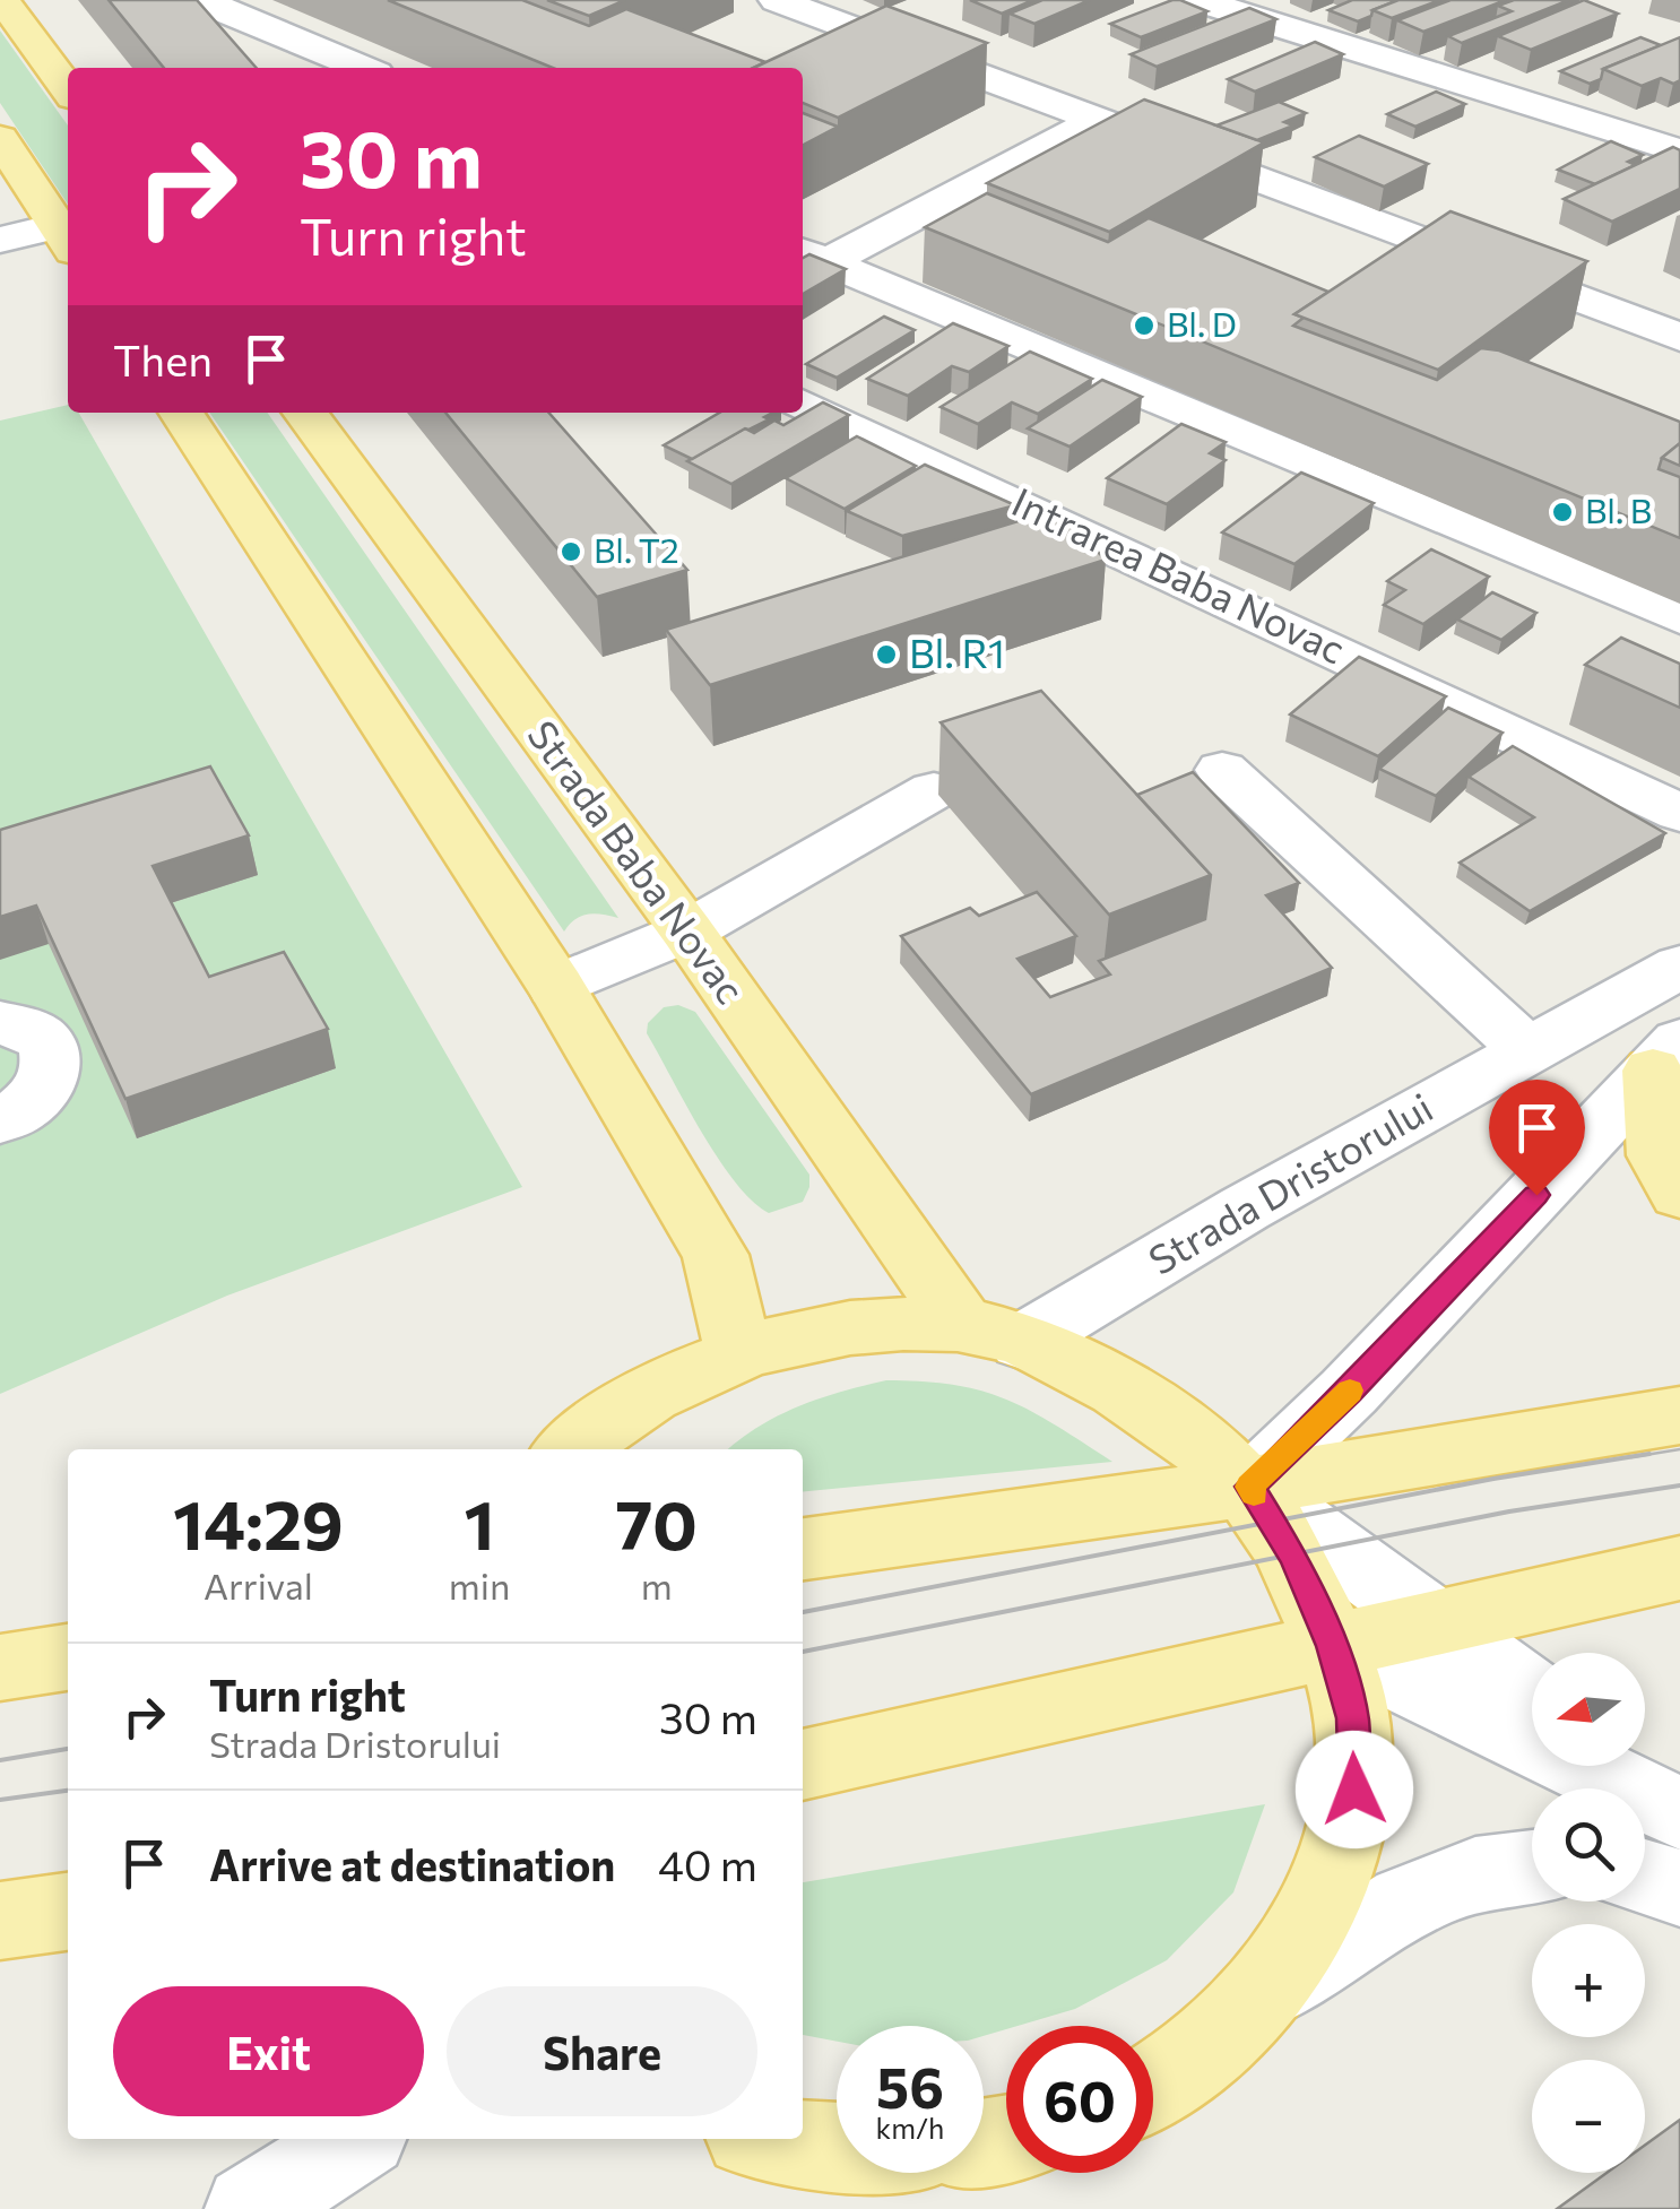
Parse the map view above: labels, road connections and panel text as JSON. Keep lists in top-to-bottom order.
{
  "streets": {
    "main road": ["Strada Baba Novac"],
    "street": ["Intrarea Baba Novac", "Strada Dristorului"]
  },
  "crossings": [
    ["Strada Baba Novac", "Strada Dristorului"]
  ],
  "places": [
    "Bl. D",
    "Bl. B",
    "Bl. T2",
    "Bl. R1"
  ],
  "north": "left",
  "page": {
    "turn": ["30 m", "Turn right"],
    "then": "Then",
    "eta": [
      "14:29",
      "Arrival",
      "1",
      "min",
      "70",
      "m"
    ],
    "list": [
      {
        "name": "Turn right",
        "note": "Strada Dristorului",
        "value": "30 m"
      },
      {
        "name": "Arrive at destination",
        "value": "40 m"
      }
    ],
    "map_buttons": ["+", "−"],
    "buttons": ["Exit", "Share"],
    "speed": "56 km/h",
    "limit": "60"
  }
}
